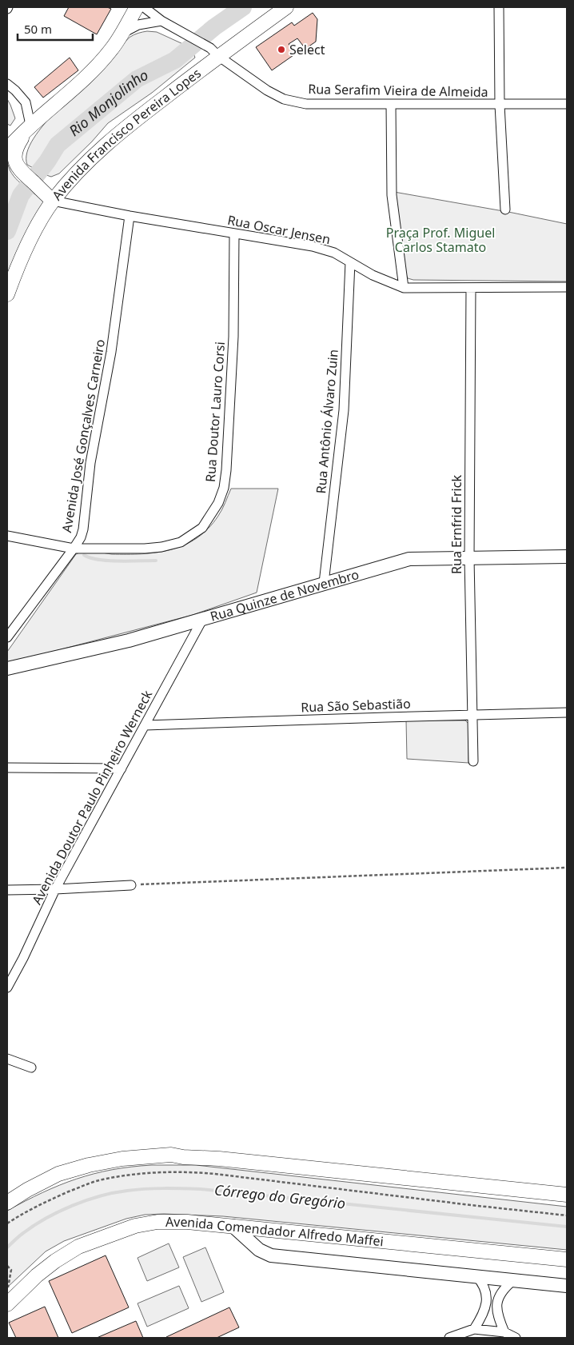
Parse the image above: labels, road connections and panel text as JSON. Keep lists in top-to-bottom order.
{
  "streets": {
    "main road": ["Avenida Francisco Pereira Lopes", "Rua Quinze de Novembro", "Avenida Comendador Alfredo Maffei"],
    "street": [
      "Rua Serafim Vieira de Almeida",
      "Rua Oscar Jensen",
      "Rua Doutor Lauro Corsi",
      "Rua Antônio Álvaro Zuin",
      "Avenida José Gonçalves Carneiro",
      "Rua Ernfrid Frick",
      "Rua São Sebastião",
      "Avenida Doutor Paulo Pinheiro Werneck"
    ]
  },
  "crossings": [
    ["Rua Serafim Vieira de Almeida", "Avenida Francisco Pereira Lopes"],
    ["Avenida Francisco Pereira Lopes", "Rua Oscar Jensen"],
    ["Rua Oscar Jensen", "Rua Doutor Lauro Corsi"],
    ["Rua Oscar Jensen", "Rua Antônio Álvaro Zuin"],
    ["Rua Oscar Jensen", "Avenida José Gonçalves Carneiro"],
    ["Rua Oscar Jensen", "Rua Ernfrid Frick"],
    ["Rua Doutor Lauro Corsi", "Avenida José Gonçalves Carneiro"],
    ["Rua Antônio Álvaro Zuin", "Rua Quinze de Novembro"],
    ["Rua Ernfrid Frick", "Rua Quinze de Novembro"],
    ["Rua Ernfrid Frick", "Rua São Sebastião"],
    ["Rua Quinze de Novembro", "Avenida Doutor Paulo Pinheiro Werneck"],
    ["Rua São Sebastião", "Avenida Doutor Paulo Pinheiro Werneck"]
  ],
  "water": ["Rio Monjolinho", "Córrego do Gregório"],
  "parks": ["Praça Prof. Miguel Carlos Stamato"],
  "places": ["Select"],
  "scale_bar": "50 m"
}
